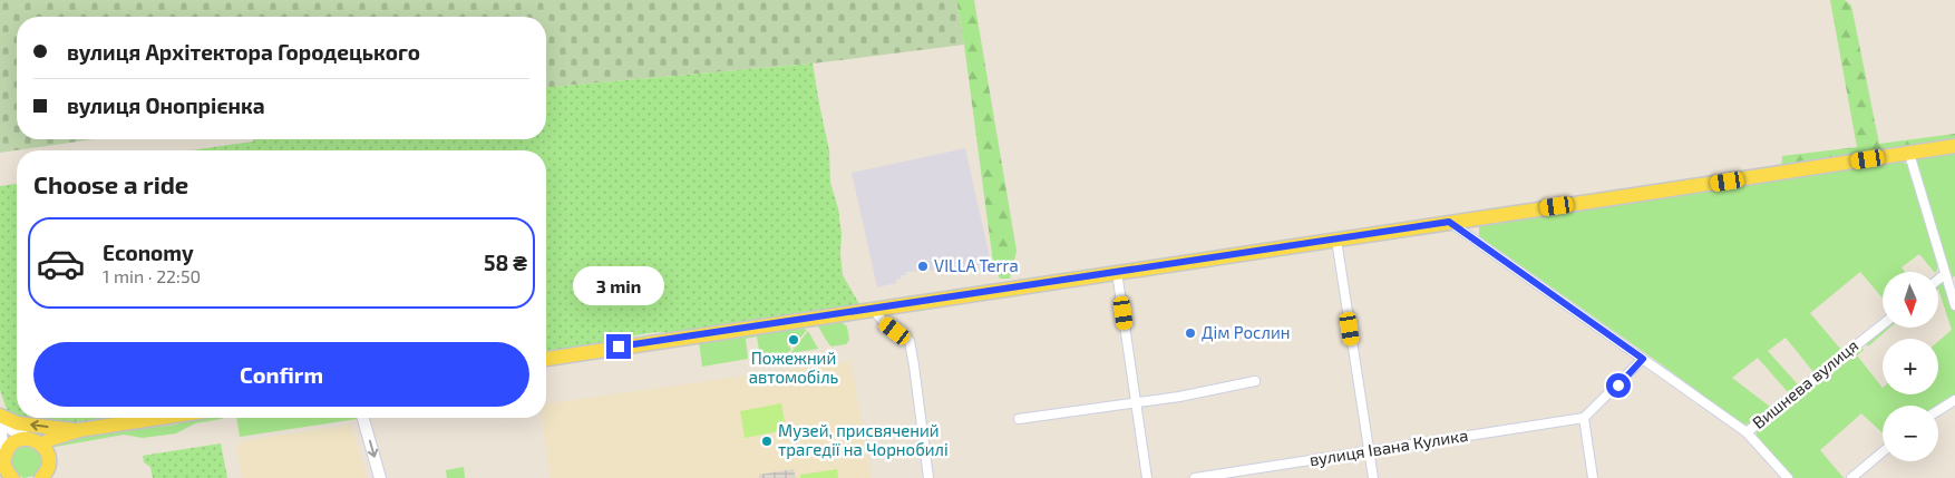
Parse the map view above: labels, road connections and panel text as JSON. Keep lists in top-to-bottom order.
{
  "streets": {
    "street": ["Вишнева вулиця", "вулиця Івана Кулика"]
  },
  "places": [
    "VILLA Terra",
    "Дім Рослин",
    "Пожежний автомобіль",
    "Музей, присвячений трагедії на Чорнобилі"
  ],
  "north": "bottom",
  "page": {
    "banner": ["вулиця Архітектора Городецького", "вулиця Онопрієнка"],
    "heading": "Choose a ride",
    "list": [
      {
        "name": "Economy",
        "note": "1 min · 22:50",
        "value": "58 ₴"
      }
    ],
    "bubble": "3 min",
    "map_buttons": ["+", "−"],
    "buttons": "Confirm"
  }
}
